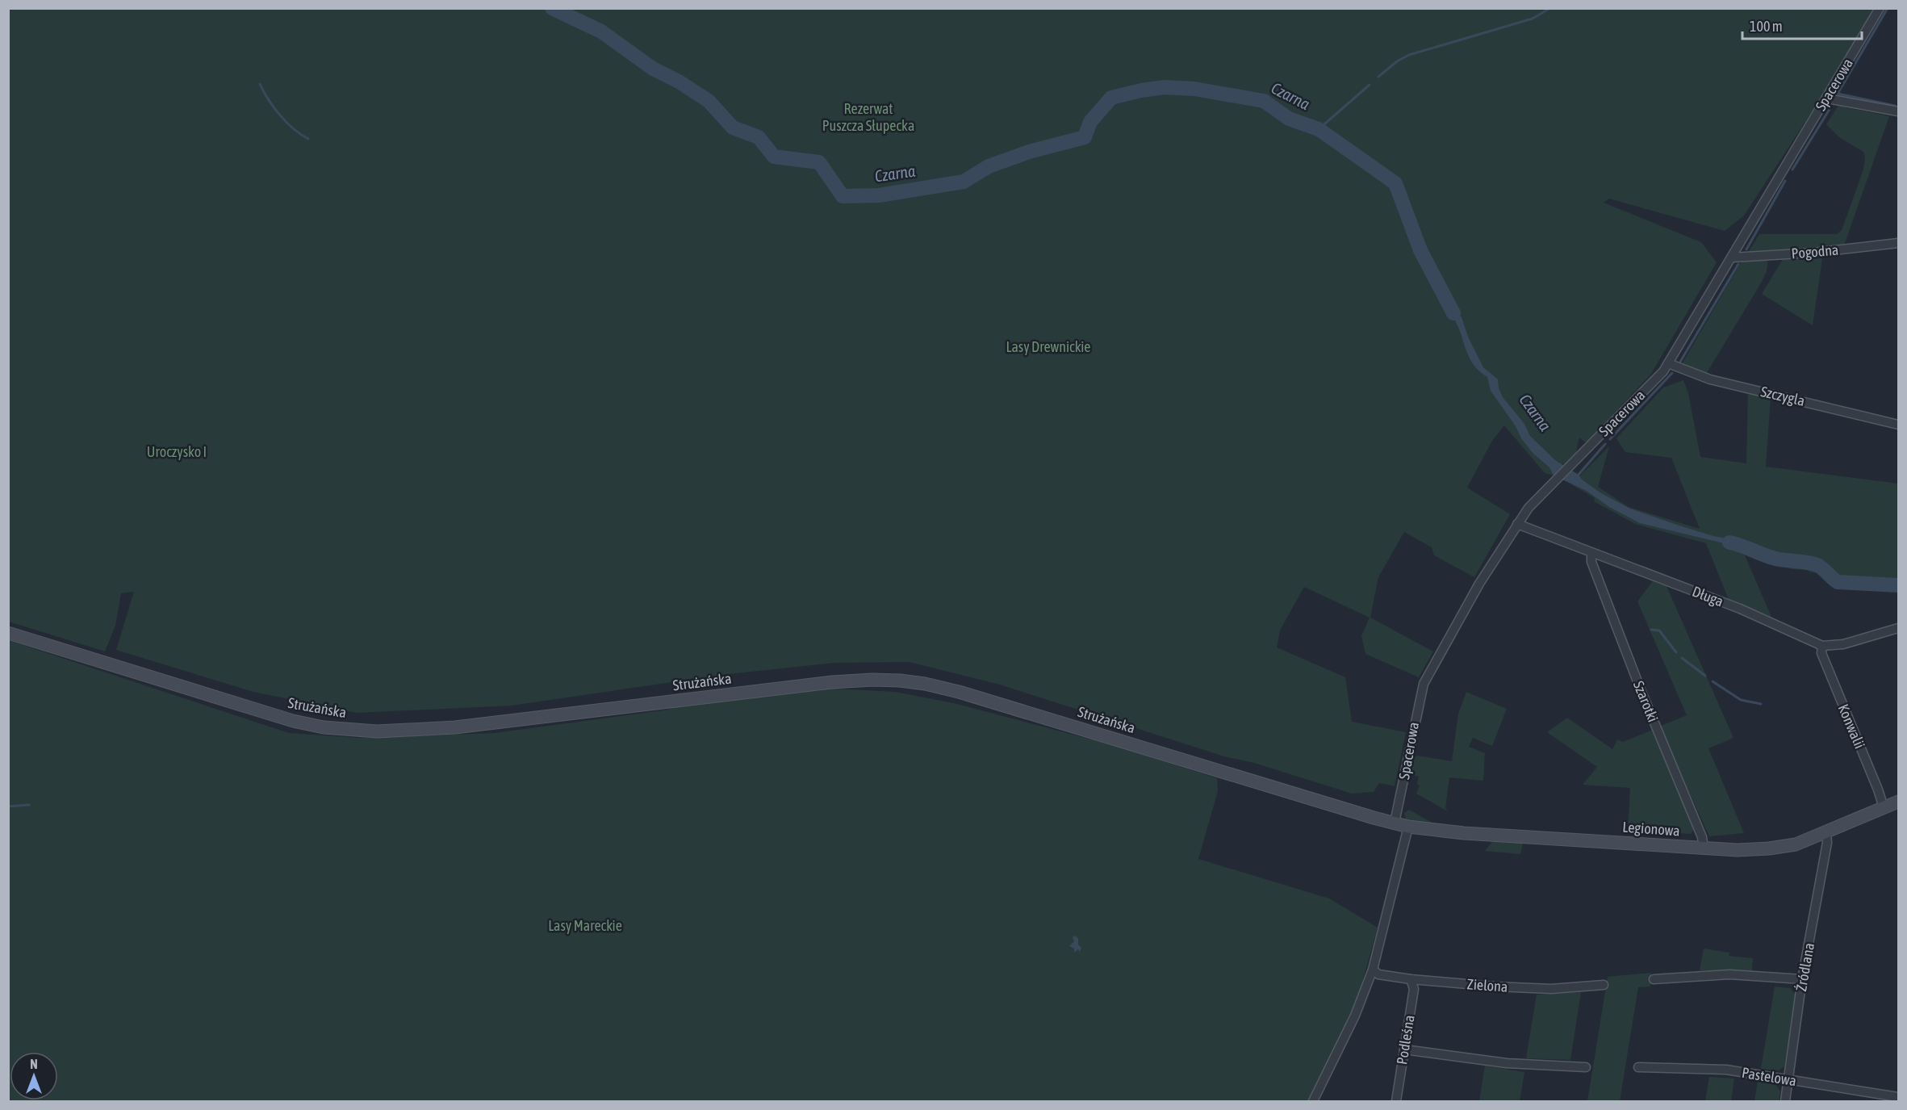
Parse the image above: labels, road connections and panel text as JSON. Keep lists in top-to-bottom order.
{
  "streets": {
    "main road": ["Strużańska", "Legionowa"],
    "street": [
      "Spacerowa",
      "Pogodna",
      "Szczygla",
      "Długa",
      "Szarotki",
      "Konwalii",
      "Źródlana",
      "Zielona",
      "Podleśna",
      "Pastelowa"
    ]
  },
  "crossings": [
    ["Spacerowa", "Pogodna"],
    ["Spacerowa", "Szczygla"],
    ["Spacerowa", "Długa"],
    ["Spacerowa", "Strużańska"],
    ["Spacerowa", "Legionowa"],
    ["Długa", "Szarotki"],
    ["Długa", "Konwalii"],
    ["Strużańska", "Legionowa"],
    ["Szarotki", "Legionowa"],
    ["Konwalii", "Legionowa"],
    ["Legionowa", "Źródlana"],
    ["Źródlana", "Pastelowa"],
    ["Zielona", "Podleśna"]
  ],
  "water": ["Czarna"],
  "parks": [
    "Rezerwat Puszcza Słupecka",
    "Lasy Drewnickie",
    "Uroczysko I",
    "Lasy Mareckie"
  ],
  "scale_bar": "100 m",
  "north": "top"
}
